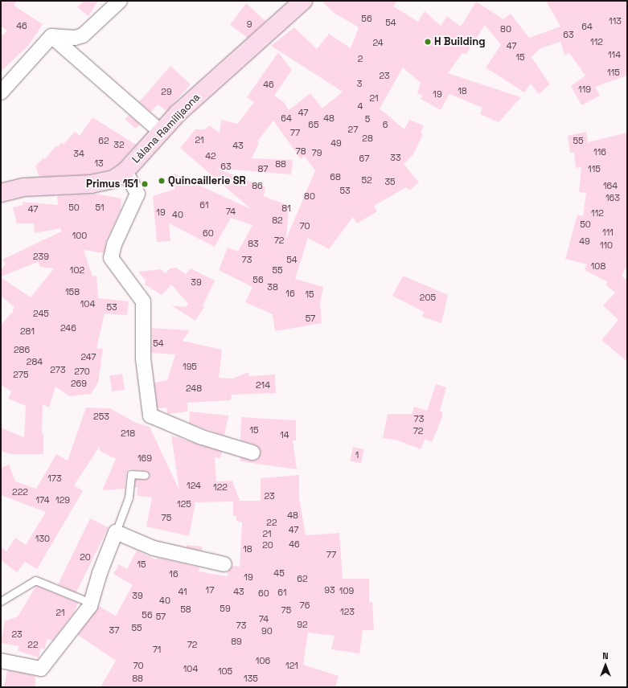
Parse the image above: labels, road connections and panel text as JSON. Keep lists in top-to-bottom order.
{
  "streets": {
    "street": ["Làlana Ramilijaona"]
  },
  "places": ["H Building", "Quincaillerie SR", "Primus 151"],
  "house_numbers": [
    "56",
    "113",
    "54",
    "9",
    "46",
    "64",
    "80",
    "63",
    "112",
    "24",
    "47",
    "114",
    "15",
    "2",
    "115",
    "23",
    "3",
    "46",
    "119",
    "18",
    "29",
    "19",
    "21",
    "4",
    "47",
    "64",
    "48",
    "5",
    "65",
    "6",
    "27",
    "77",
    "28",
    "21",
    "62",
    "55",
    "49",
    "32",
    "43",
    "78",
    "116",
    "79",
    "34",
    "42",
    "33",
    "67",
    "13",
    "88",
    "63",
    "87",
    "115",
    "68",
    "52",
    "35",
    "86",
    "164",
    "53",
    "80",
    "163",
    "61",
    "50",
    "51",
    "81",
    "47",
    "74",
    "19",
    "112",
    "40",
    "82",
    "50",
    "70",
    "111",
    "60",
    "100",
    "72",
    "49",
    "83",
    "110",
    "239",
    "73",
    "54",
    "108",
    "102",
    "55",
    "56",
    "39",
    "38",
    "158",
    "16",
    "15",
    "205",
    "104",
    "53",
    "245",
    "57",
    "246",
    "281",
    "54",
    "286",
    "247",
    "284",
    "195",
    "273",
    "270",
    "275",
    "269",
    "214",
    "248",
    "253",
    "73",
    "15",
    "72",
    "218",
    "14",
    "1",
    "169",
    "173",
    "124",
    "122",
    "222",
    "23",
    "174",
    "129",
    "125",
    "48",
    "75",
    "22",
    "47",
    "21",
    "130",
    "46",
    "20",
    "18",
    "77",
    "20",
    "15",
    "45",
    "16",
    "19",
    "62",
    "17",
    "93",
    "109",
    "41",
    "43",
    "61",
    "60",
    "39",
    "40",
    "76",
    "59",
    "58",
    "75",
    "123",
    "21",
    "56",
    "57",
    "74",
    "92",
    "73",
    "55",
    "37",
    "90",
    "23",
    "89",
    "22",
    "72",
    "71",
    "106",
    "70",
    "121",
    "104",
    "105",
    "88",
    "135"
  ],
  "north": "top"
}
